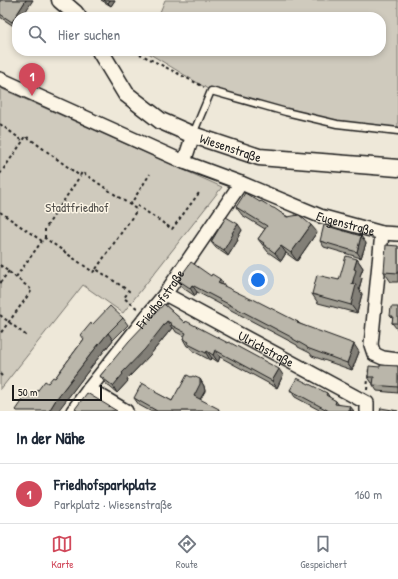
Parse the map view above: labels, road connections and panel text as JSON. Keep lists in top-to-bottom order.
{
  "streets": {
    "street": [
      "Wiesenstraße",
      "Eugenstraße",
      "Friedhofstraße",
      "Ulrichstraße"
    ]
  },
  "crossings": [
    ["Eugenstraße", "Friedhofstraße"],
    ["Friedhofstraße", "Ulrichstraße"]
  ],
  "parks": ["Stadtfriedhof"],
  "scale_bar": "50 m",
  "page": {
    "search": "Hier suchen",
    "pins": "1",
    "scale": "50 m",
    "heading": "In der Nähe",
    "list": [
      {
        "mark": "1",
        "name": "Friedhofsparkplatz",
        "note": "Parkplatz · Wiesenstraße",
        "value": "160 m"
      }
    ],
    "nav": ["Karte", "Route", "Gespeichert"]
  }
}
